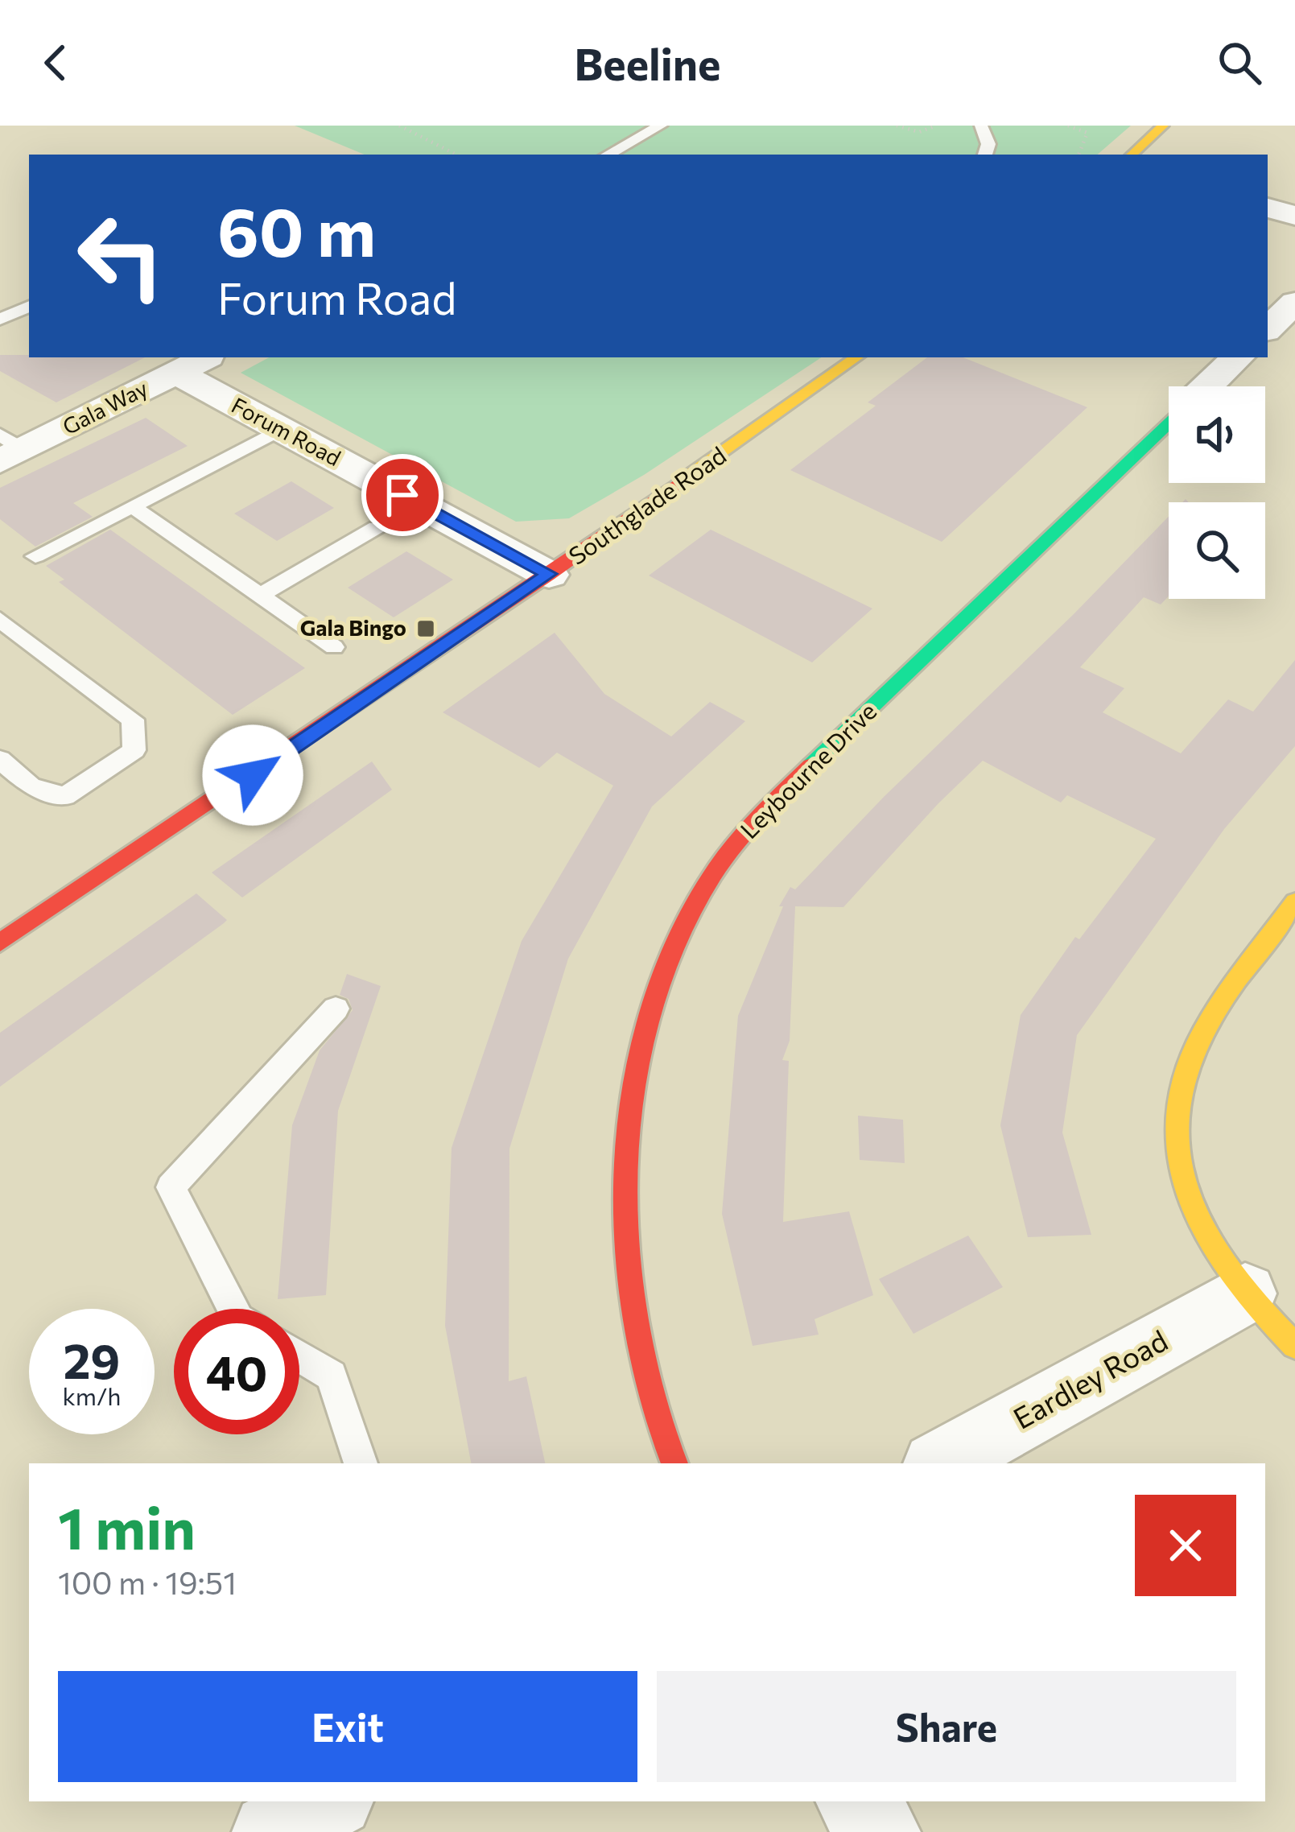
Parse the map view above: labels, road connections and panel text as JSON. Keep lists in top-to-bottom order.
{
  "streets": {
    "street": [
      "Gala Way",
      "Forum Road",
      "Southglade Road",
      "Leybourne Drive",
      "Eardley Road"
    ]
  },
  "crossings": [
    ["Gala Way", "Forum Road"],
    ["Forum Road", "Southglade Road"]
  ],
  "places": {
    "transit": ["Gala Bingo"]
  },
  "page": {
    "header": "Beeline",
    "turn": ["60 m", "Forum Road"],
    "speed": "29 km/h",
    "limit": "40",
    "heading": ["1 min", "100 m · 19:51"],
    "buttons": ["Exit", "Share"]
  }
}
